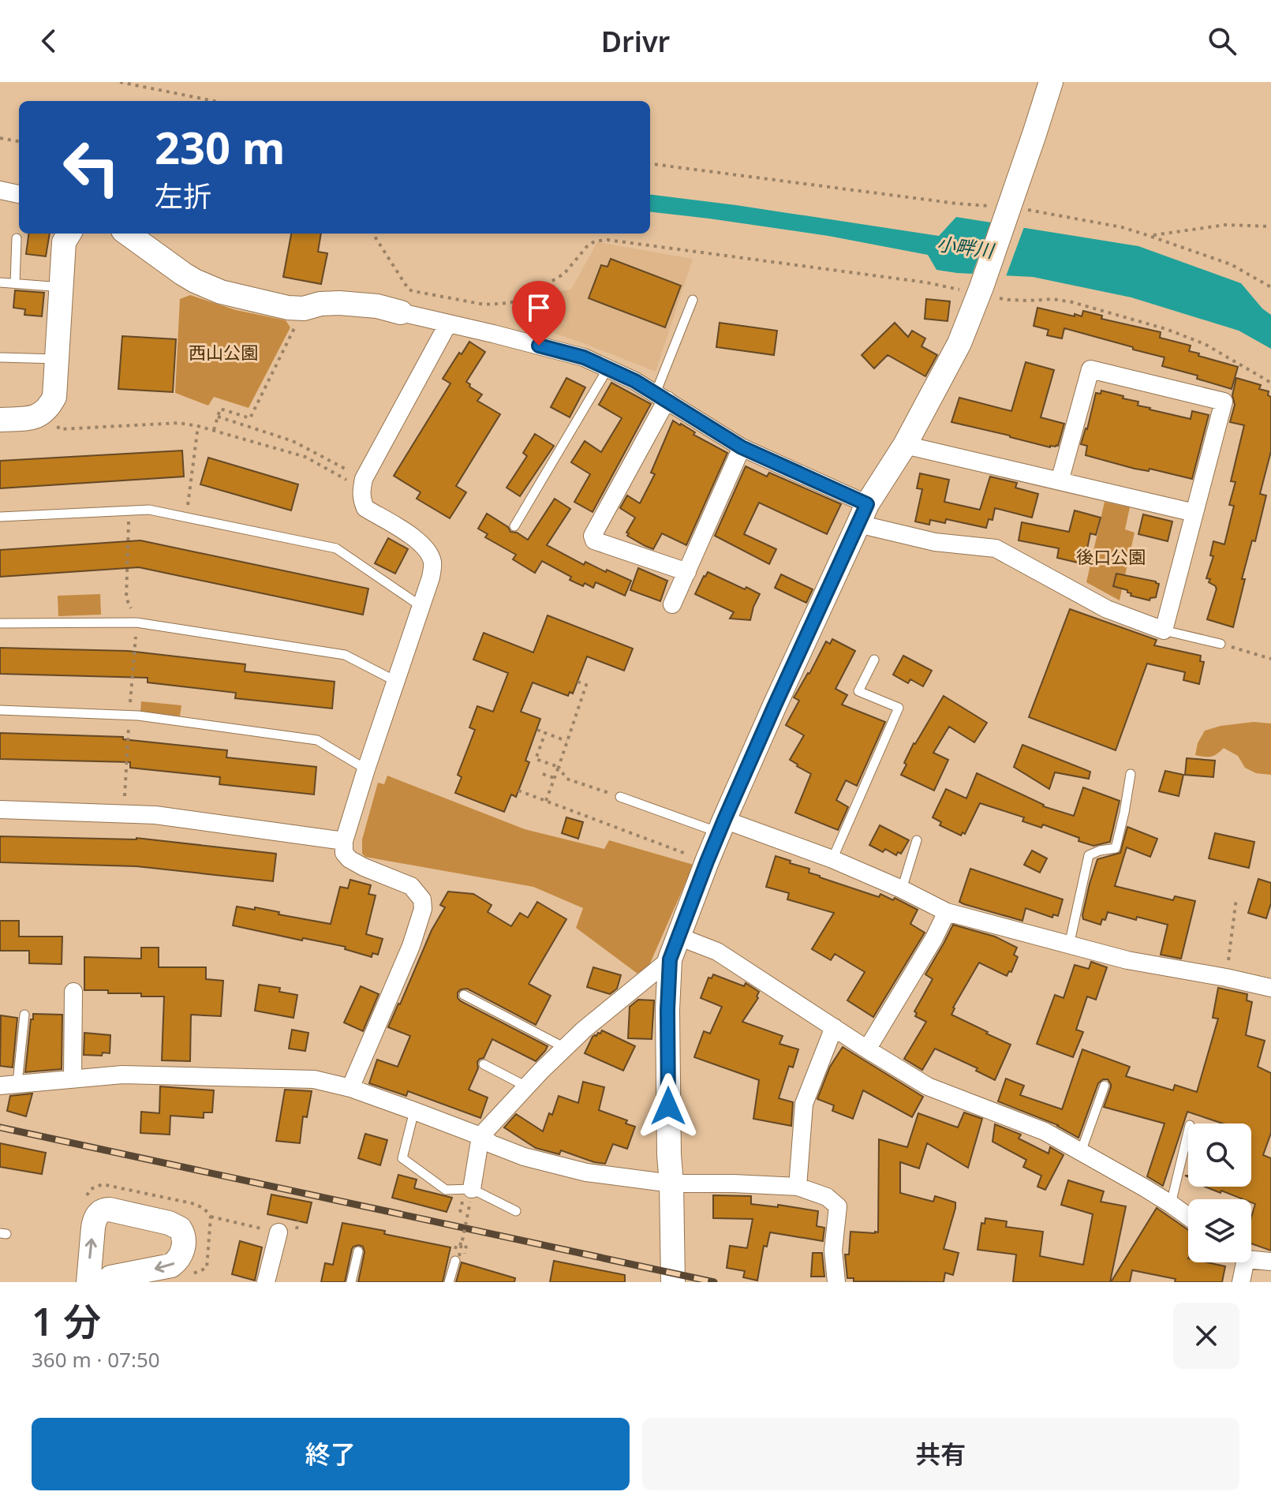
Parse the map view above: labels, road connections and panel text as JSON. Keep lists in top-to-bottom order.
{
  "water": ["小畔川"],
  "parks": ["西山公園", "後口公園"],
  "page": {
    "header": "Drivr",
    "turn": ["230 m", "左折"],
    "heading": ["1 分", "360 m · 07:50"],
    "buttons": ["終了", "共有"]
  }
}
